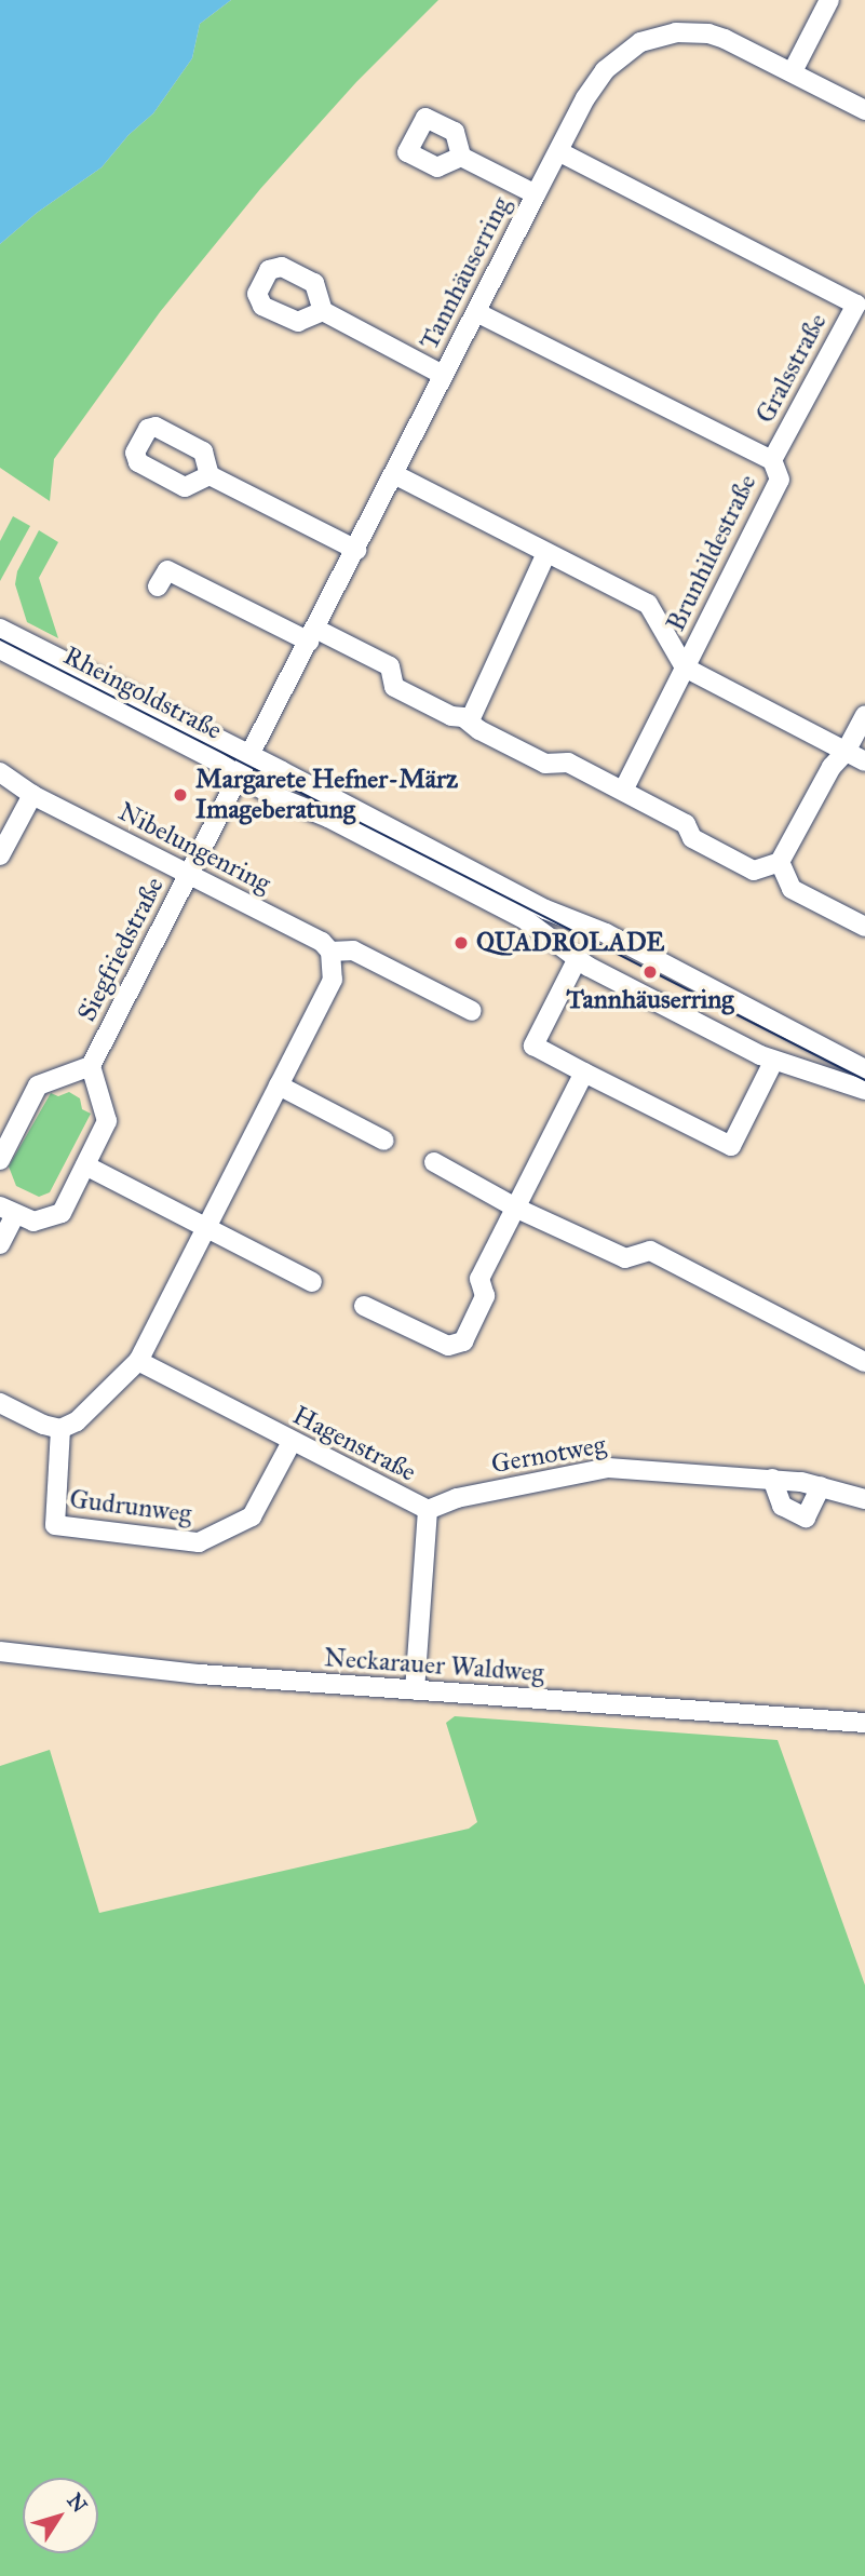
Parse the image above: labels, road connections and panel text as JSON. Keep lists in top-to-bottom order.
{
  "streets": {
    "street": [
      "Tannhäuserring",
      "Gralsstraße",
      "Brunhildestraße",
      "Rheingoldstraße",
      "Nibelungenring",
      "Siegfriedstraße",
      "Hagenstraße",
      "Gernotweg",
      "Gudrunweg",
      "Neckarauer Waldweg"
    ]
  },
  "crossings": [
    ["Tannhäuserring", "Gralsstraße"],
    ["Tannhäuserring", "Brunhildestraße"],
    ["Tannhäuserring", "Rheingoldstraße"],
    ["Tannhäuserring", "Siegfriedstraße"],
    ["Gralsstraße", "Brunhildestraße"],
    ["Rheingoldstraße", "Siegfriedstraße"],
    ["Nibelungenring", "Siegfriedstraße"],
    ["Hagenstraße", "Gernotweg"],
    ["Hagenstraße", "Gudrunweg"],
    ["Hagenstraße", "Neckarauer Waldweg"]
  ],
  "places": ["Margarete Hefner-März Imageberatung", "QUADROLADE", "Tannhäuserring"],
  "north": "top right"
}
